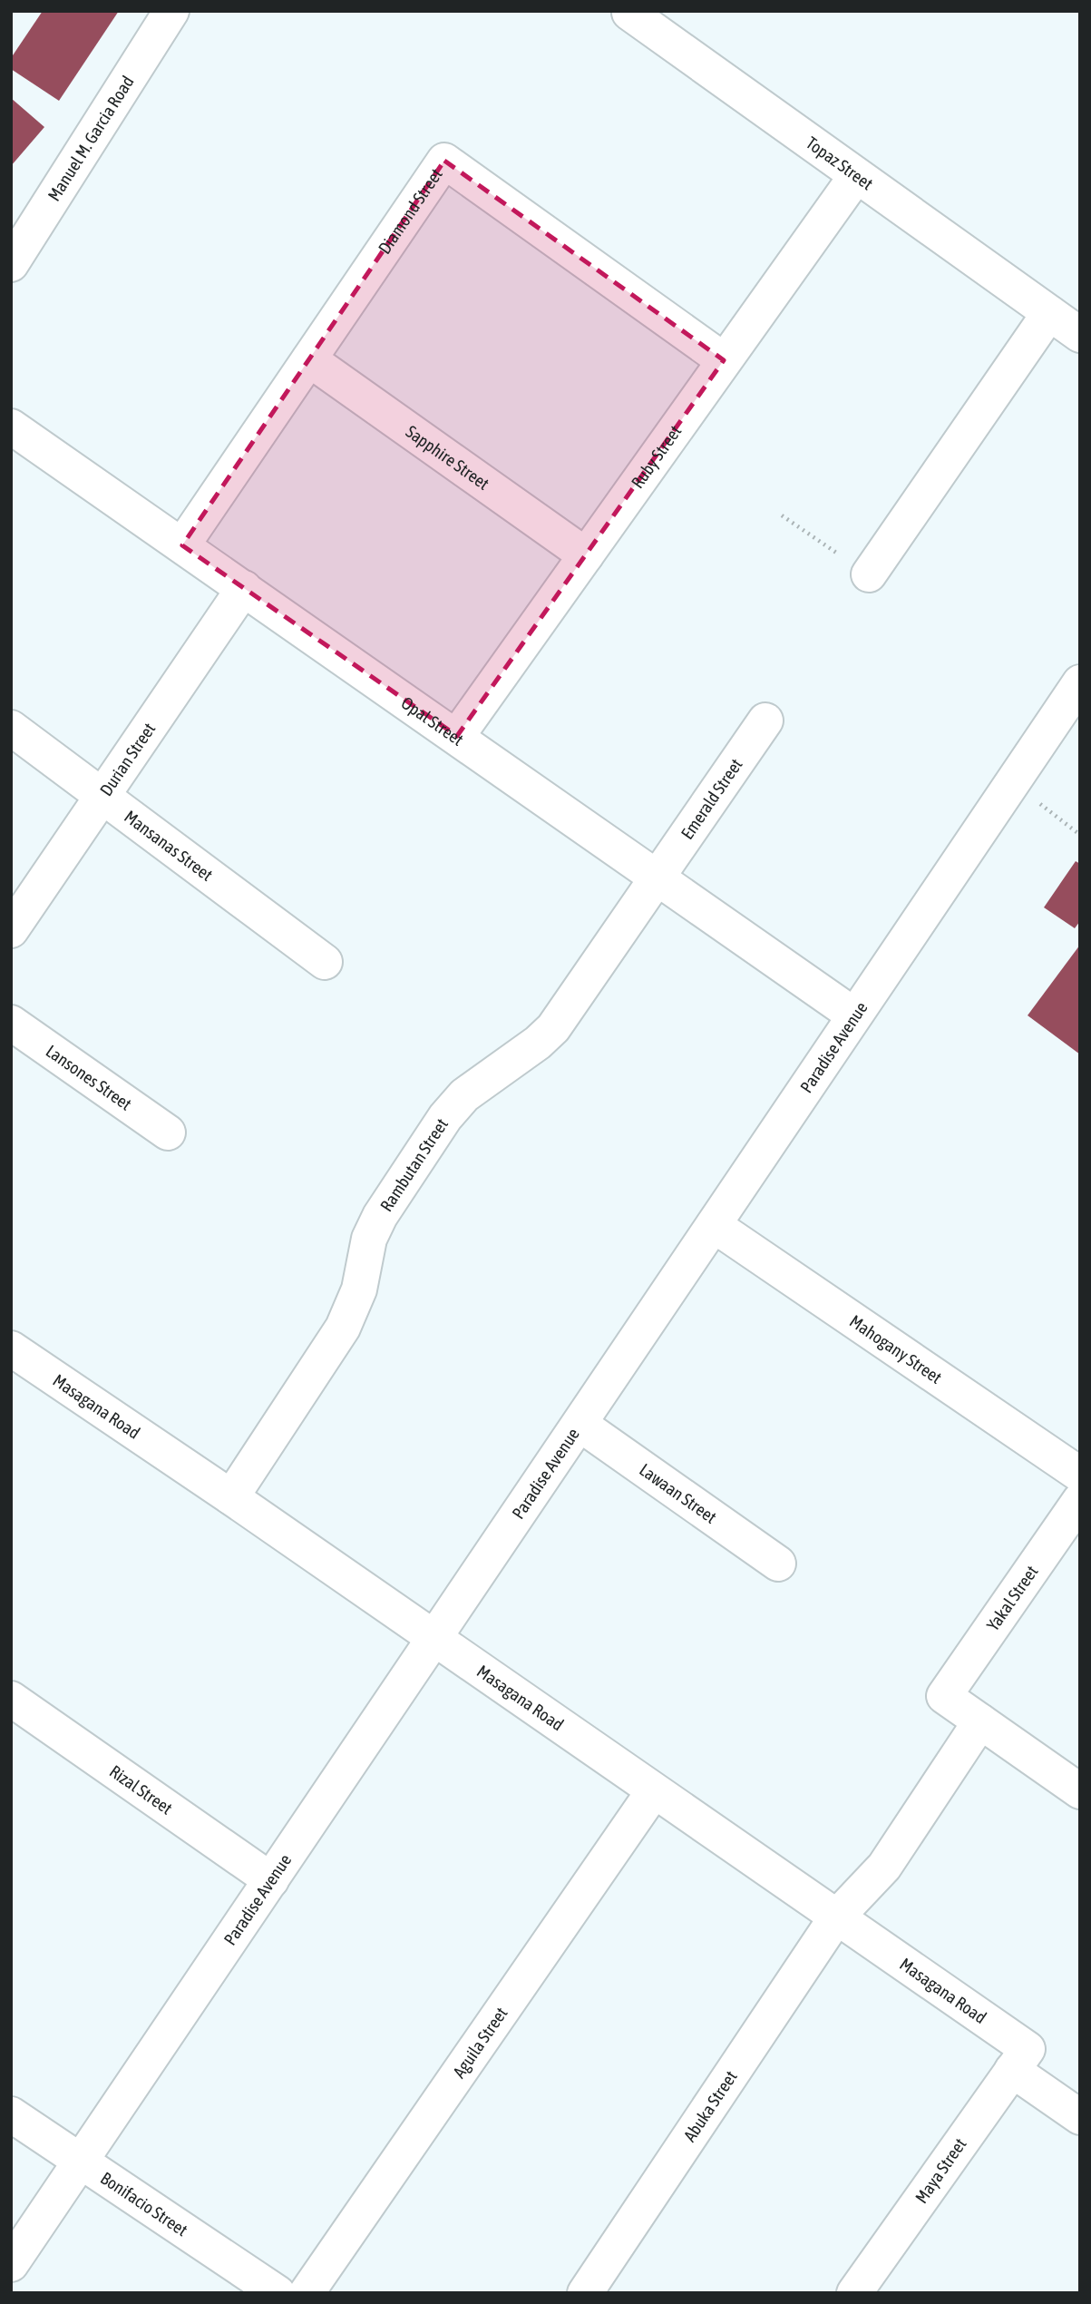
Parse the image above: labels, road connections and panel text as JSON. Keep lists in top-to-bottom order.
{
  "streets": {
    "street": [
      "Manuel M. Garcia Road",
      "Topaz Street",
      "Diamond Street",
      "Ruby Street",
      "Sapphire Street",
      "Opal Street",
      "Durian Street",
      "Emerald Street",
      "Mansanas Street",
      "Paradise Avenue",
      "Lansones Street",
      "Rambutan Street",
      "Mahogany Street",
      "Masagana Road",
      "Lawaan Street",
      "Yakal Street",
      "Rizal Street",
      "Aguila Street",
      "Abuka Street",
      "Maya Street",
      "Bonifacio Street"
    ]
  },
  "crossings": [
    ["Topaz Street", "Ruby Street"],
    ["Diamond Street", "Ruby Street"],
    ["Diamond Street", "Sapphire Street"],
    ["Diamond Street", "Opal Street"],
    ["Ruby Street", "Sapphire Street"],
    ["Ruby Street", "Opal Street"],
    ["Opal Street", "Durian Street"],
    ["Opal Street", "Emerald Street"],
    ["Opal Street", "Paradise Avenue"],
    ["Opal Street", "Rambutan Street"],
    ["Durian Street", "Mansanas Street"],
    ["Emerald Street", "Rambutan Street"],
    ["Paradise Avenue", "Mahogany Street"],
    ["Paradise Avenue", "Masagana Road"],
    ["Paradise Avenue", "Lawaan Street"],
    ["Paradise Avenue", "Rizal Street"],
    ["Paradise Avenue", "Bonifacio Street"],
    ["Rambutan Street", "Masagana Road"],
    ["Masagana Road", "Aguila Street"],
    ["Masagana Road", "Abuka Street"],
    ["Masagana Road", "Maya Street"],
    ["Yakal Street", "Abuka Street"]
  ]
}
